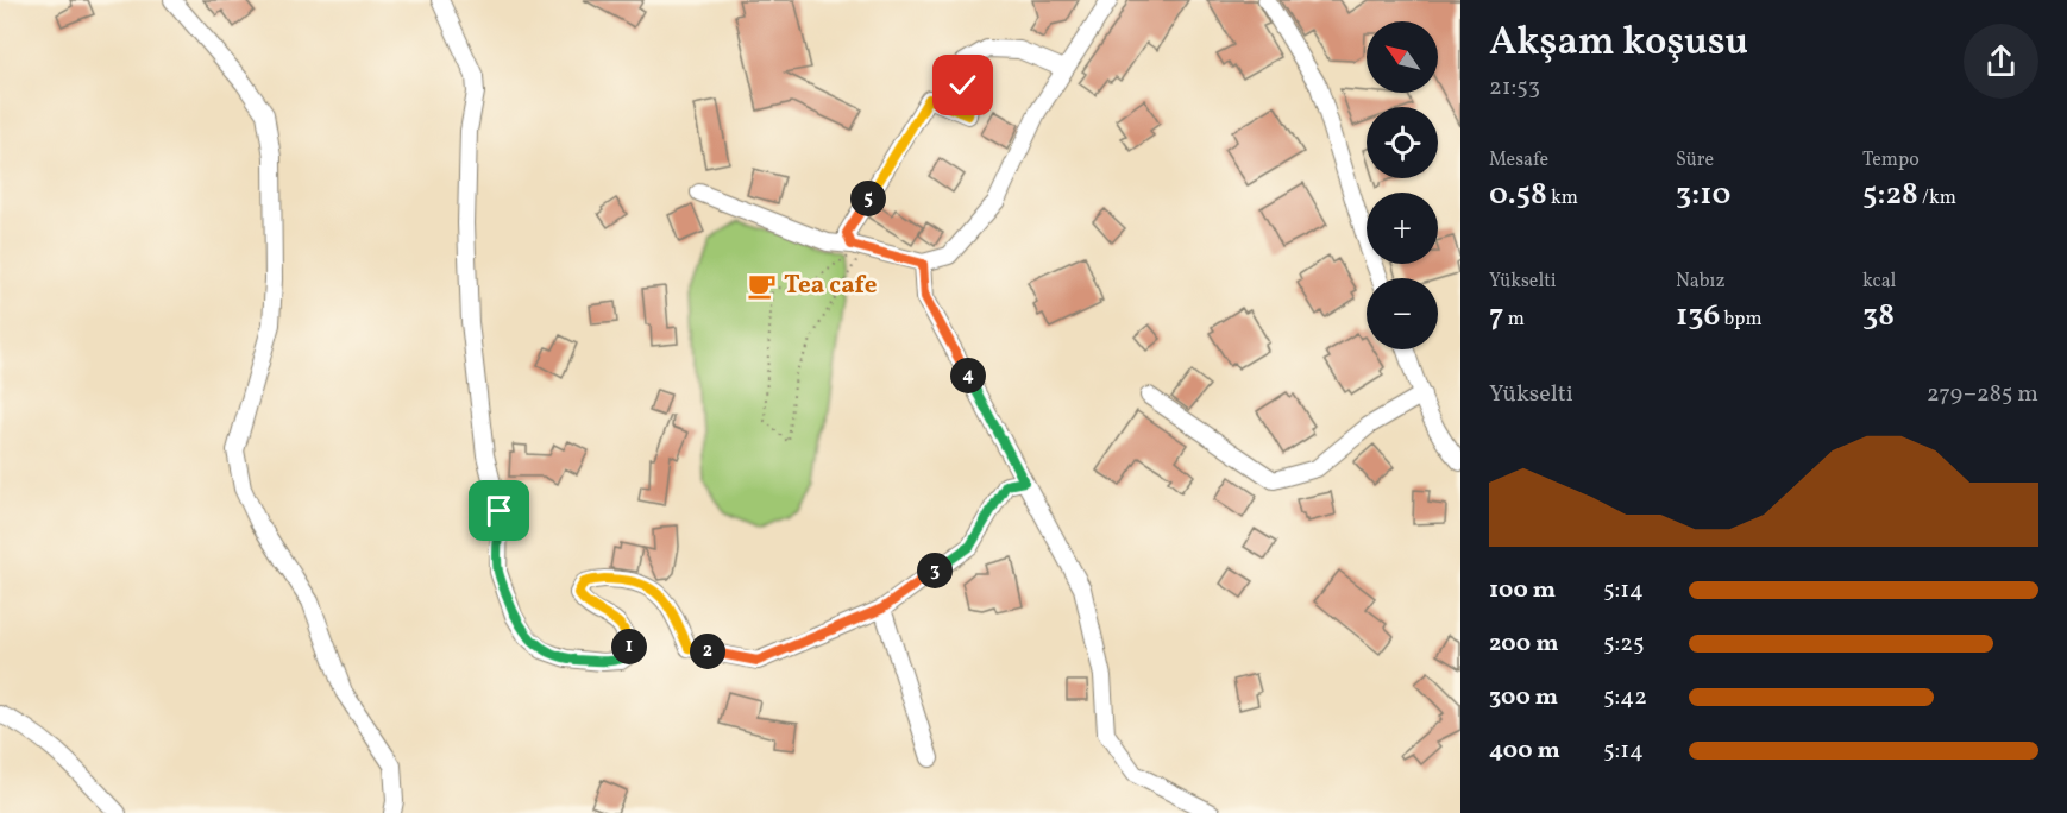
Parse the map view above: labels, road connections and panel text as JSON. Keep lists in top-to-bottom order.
{
  "places": {
    "cafe": ["Tea cafe"]
  },
  "north": "top left",
  "page": {
    "heading": ["Akşam koşusu", "21:53"],
    "map_buttons": ["+", "−"],
    "stats": [
      ["Mesafe", "0.58 km"],
      ["Süre", "3:10"],
      ["Tempo", "5:28 /km"],
      ["Yükselti", "7 m"],
      ["Nabız", "136 bpm"],
      ["kcal", "38"]
    ],
    "pins": [
      "5",
      "4",
      "3",
      "1",
      "2"
    ],
    "chart": ["Yükselti", "279–285 m"],
    "list": [
      {
        "name": "100 m",
        "note": "5:14"
      },
      {
        "name": "200 m",
        "note": "5:25"
      },
      {
        "name": "300 m",
        "note": "5:42"
      },
      {
        "name": "400 m",
        "note": "5:14"
      }
    ]
  }
}
